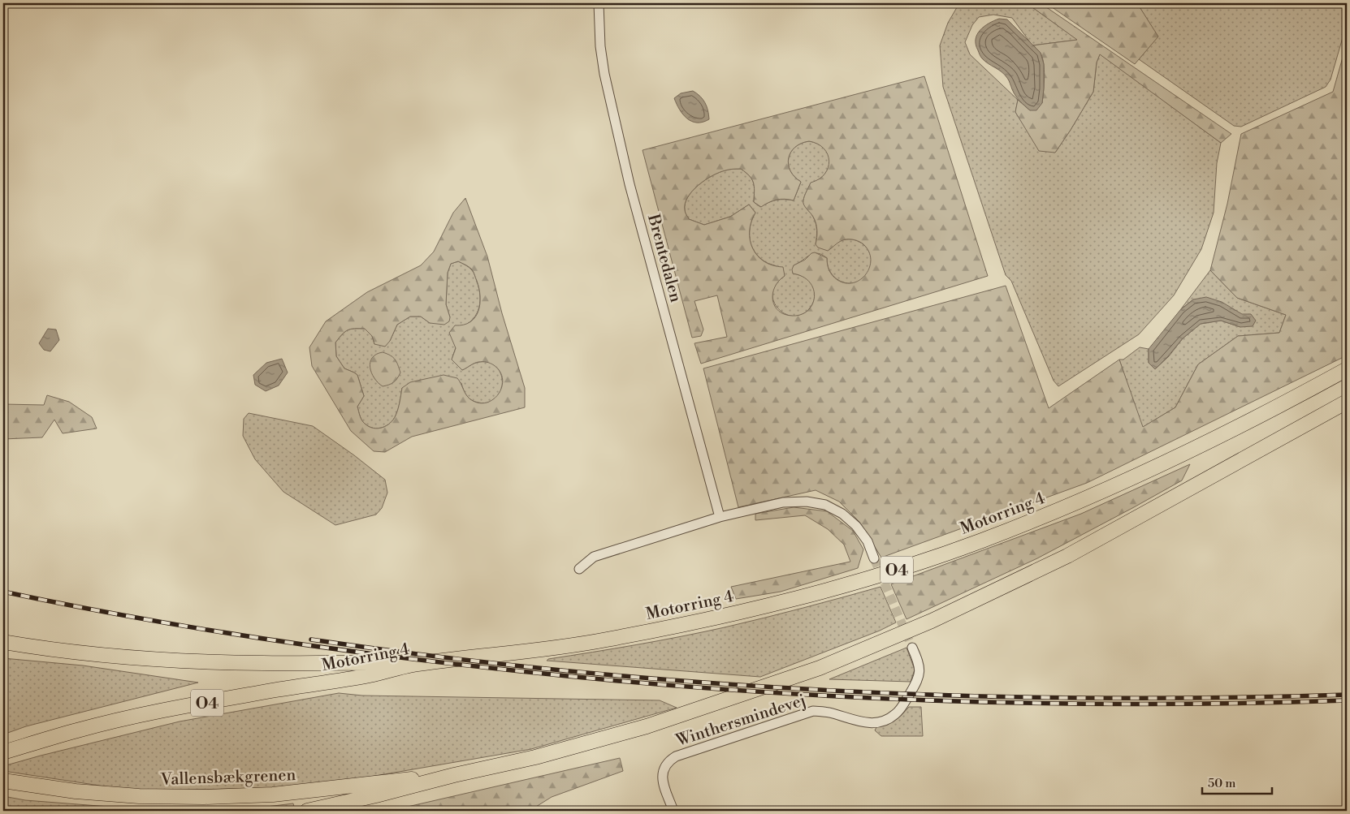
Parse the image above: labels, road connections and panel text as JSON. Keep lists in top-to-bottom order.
{
  "streets": {
    "highway": ["Motorring 4", "O4", "Vallensbækgrenen"],
    "street": ["Brentedalen", "Winthersmindevej"]
  },
  "scale_bar": "50 m"
}
